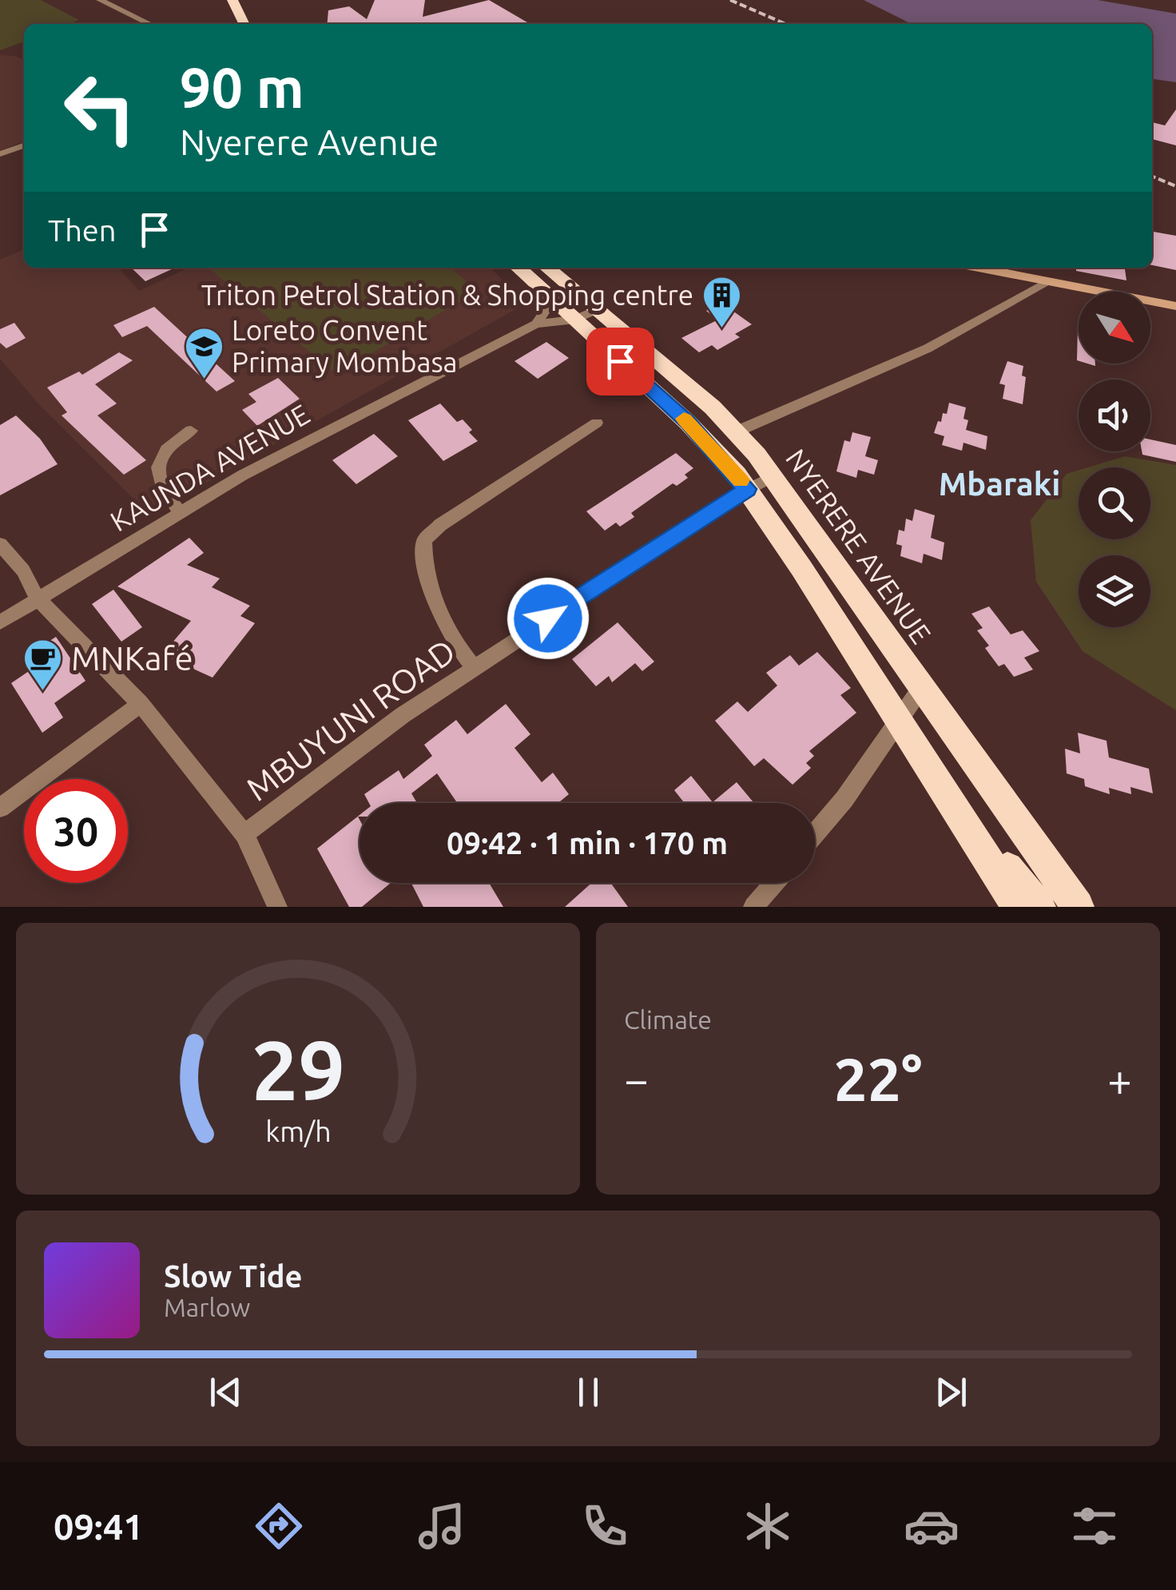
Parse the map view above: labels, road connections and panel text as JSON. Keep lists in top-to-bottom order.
{
  "streets": {
    "highway": ["NYERERE AVENUE"],
    "street": ["KAUNDA AVENUE", "MBUYUNI ROAD"]
  },
  "crossings": [
    ["KAUNDA AVENUE", "NYERERE AVENUE"],
    ["KAUNDA AVENUE", "MBUYUNI ROAD"],
    ["NYERERE AVENUE", "MBUYUNI ROAD"]
  ],
  "districts": ["Mbaraki"],
  "places": {
    "building": ["Triton Petrol Station & Shopping centre"],
    "school or university": ["Loreto Convent Primary Mombasa"],
    "cafe": ["MNKafé"]
  },
  "north": "bottom right",
  "page": {
    "turn": ["90 m", "Nyerere Avenue"],
    "then": "Then",
    "limit": "30",
    "trip": "09:42 · 1 min · 170 m",
    "tile": "Climate",
    "heat": ["−", "22°", "+"],
    "song": ["Slow Tide", "Marlow"],
    "tabs": "09:41",
    "gauge": ["29", "km/h"]
  }
}
